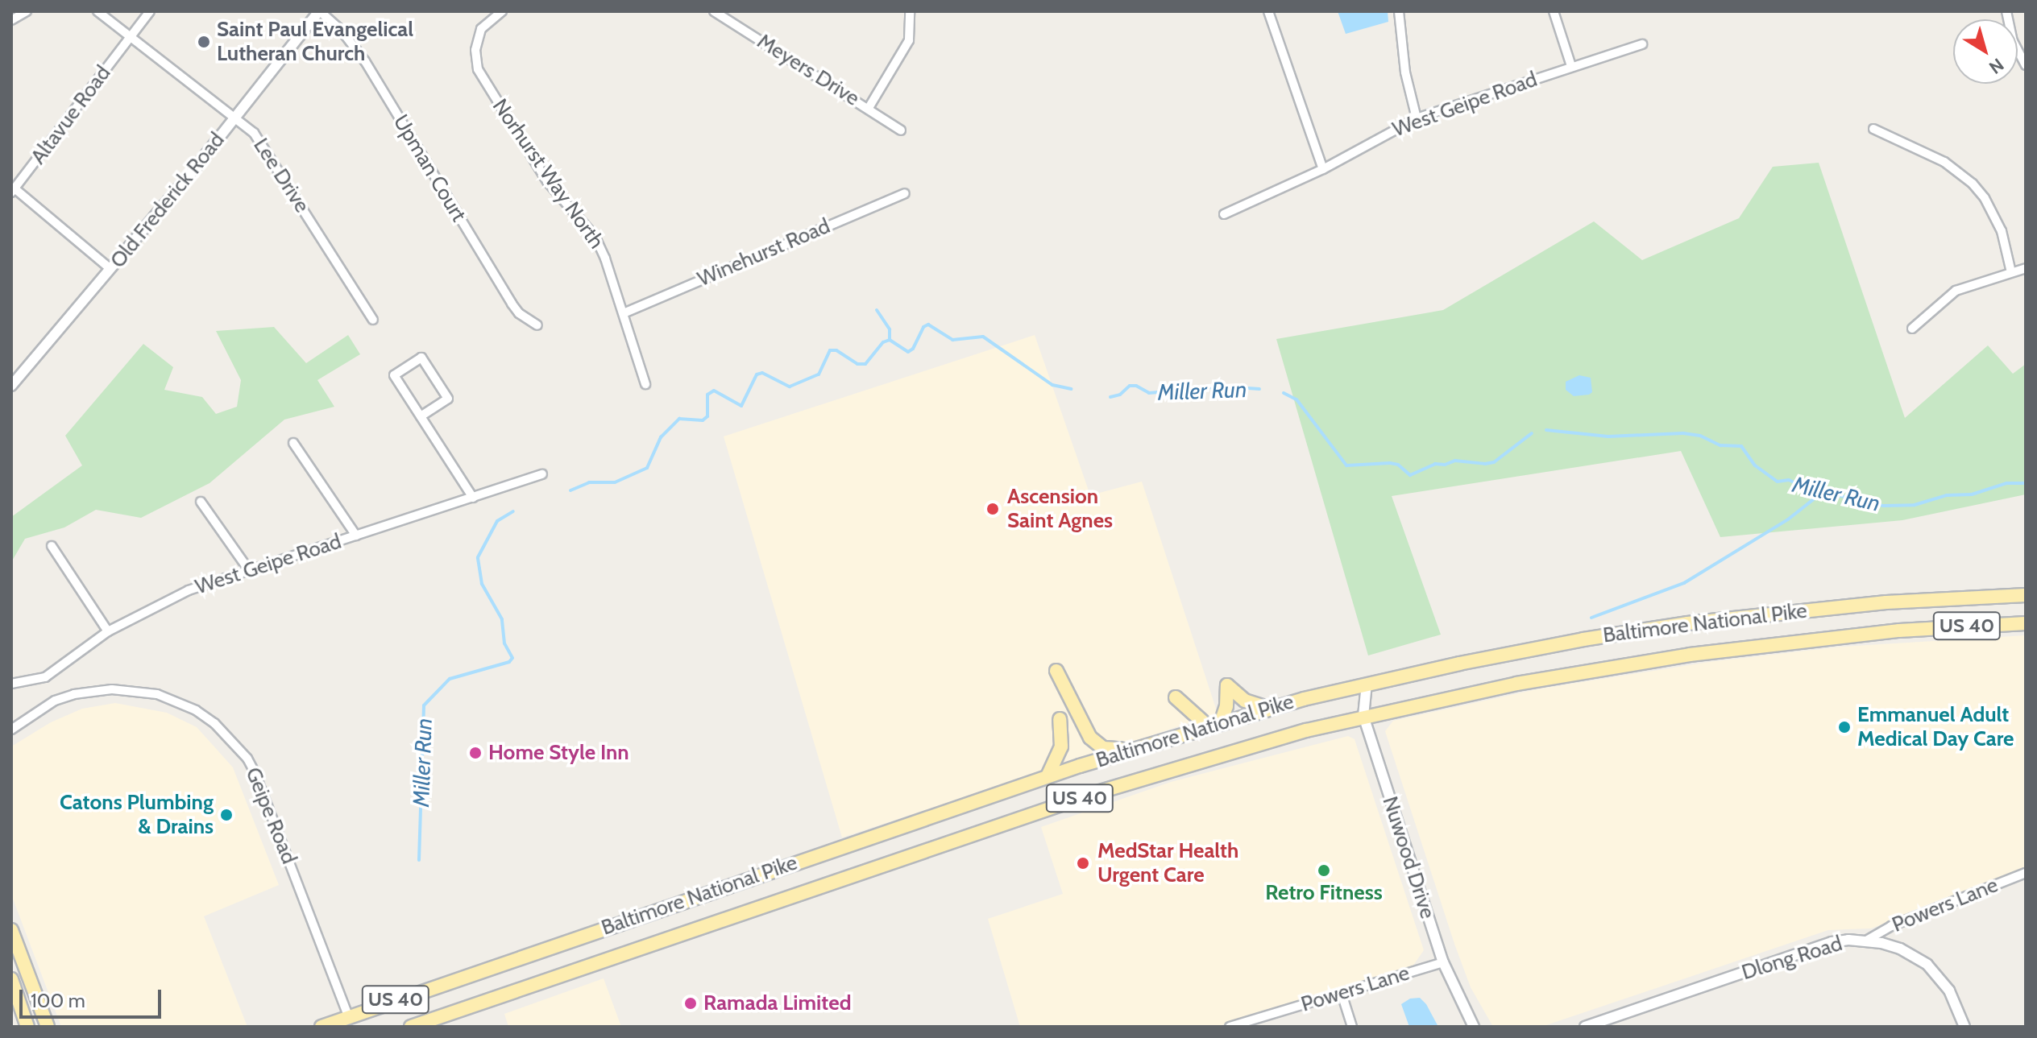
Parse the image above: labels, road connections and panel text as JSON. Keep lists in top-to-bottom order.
{
  "streets": {
    "main road": ["Baltimore National Pike", "US 40"],
    "street": [
      "Meyers Drive",
      "West Geipe Road",
      "Altavue Road",
      "Upman Court",
      "Norhurst Way North",
      "Lee Drive",
      "Old Frederick Road",
      "Winehurst Road",
      "Geipe Road",
      "Nuwood Drive",
      "Powers Lane",
      "Dlong Road"
    ]
  },
  "crossings": [
    ["Altavue Road", "Lee Drive"],
    ["Upman Court", "Old Frederick Road"],
    ["Norhurst Way North", "Winehurst Road"],
    ["Lee Drive", "Old Frederick Road"],
    ["Baltimore National Pike", "Geipe Road"],
    ["Baltimore National Pike", "Nuwood Drive"],
    ["Nuwood Drive", "Powers Lane"],
    ["Powers Lane", "Dlong Road"]
  ],
  "water": ["Miller Run"],
  "places": [
    "Saint Paul Evangelical Lutheran Church",
    "Ascension Saint Agnes",
    "Emmanuel Adult Medical Day Care",
    "Home Style Inn",
    "Catons Plumbing & Drains",
    "MedStar Health Urgent Care",
    "Retro Fitness",
    "Ramada Limited"
  ],
  "scale_bar": "100 m",
  "north": "bottom right"
}
